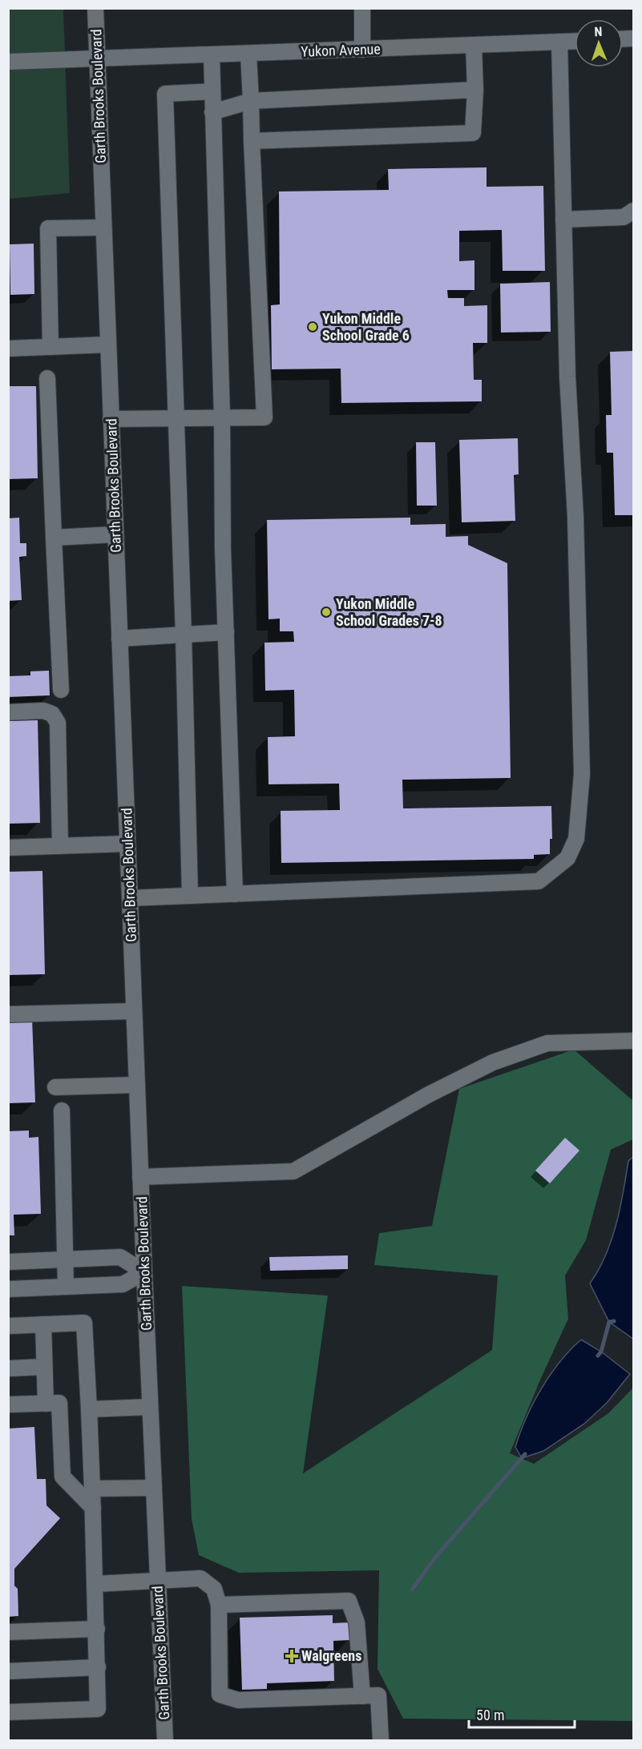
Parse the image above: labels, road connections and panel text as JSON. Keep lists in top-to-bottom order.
{
  "streets": {
    "street": ["Yukon Avenue", "Garth Brooks Boulevard"]
  },
  "crossings": [
    ["Yukon Avenue", "Garth Brooks Boulevard"]
  ],
  "places": {
    "other": ["Yukon Middle School Grade 6", "Yukon Middle School Grades 7-8"],
    "health": ["Walgreens"]
  },
  "scale_bar": "50 m",
  "north": "top"
}
